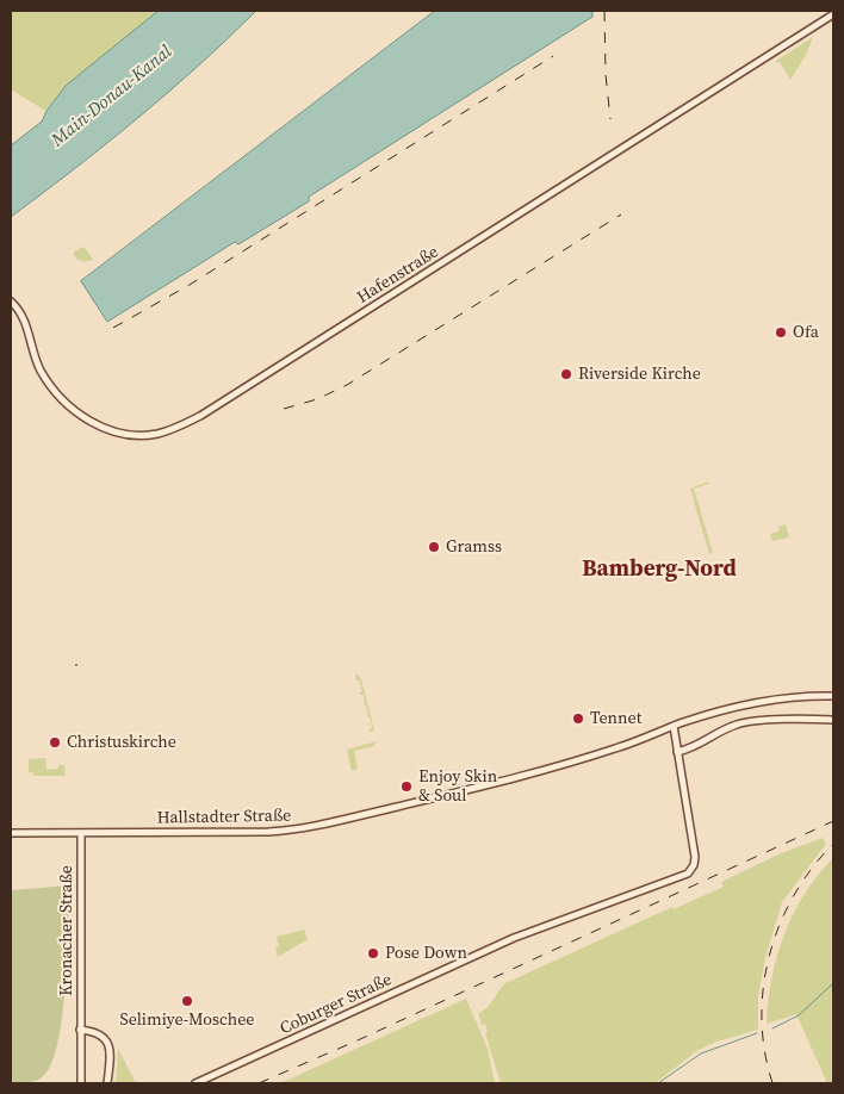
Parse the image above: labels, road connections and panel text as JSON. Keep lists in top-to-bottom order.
{
  "streets": {
    "street": [
      "Hafenstraße",
      "Hallstadter Straße",
      "Kronacher Straße",
      "Coburger Straße"
    ]
  },
  "crossings": [
    ["Hallstadter Straße", "Kronacher Straße"]
  ],
  "districts": ["Bamberg-Nord"],
  "water": ["Main-Donau-Kanal"],
  "places": [
    "Ofa",
    "Riverside Kirche",
    "Gramss",
    "Tennet",
    "Christuskirche",
    "Enjoy Skin & Soul",
    "Pose Down",
    "Selimiye-Moschee"
  ]
}
